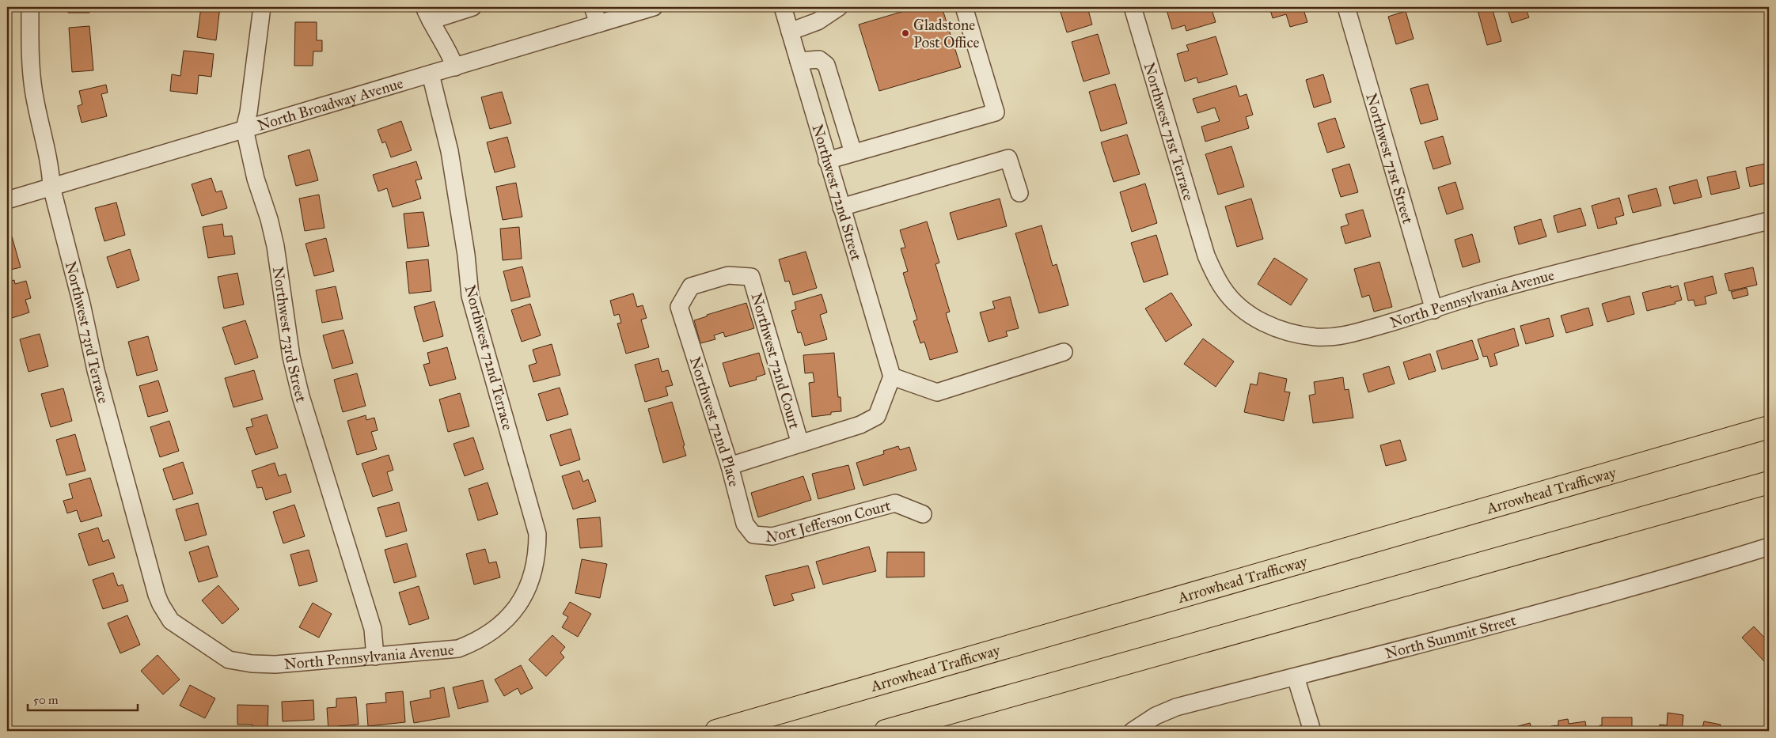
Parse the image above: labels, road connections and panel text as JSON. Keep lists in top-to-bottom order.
{
  "streets": {
    "highway": ["Arrowhead Trafficway"],
    "street": [
      "North Broadway Avenue",
      "Northwest 71st Terrace",
      "Northwest 71st Street",
      "Northwest 72nd Street",
      "North Pennsylvania Avenue",
      "Northwest 73rd Terrace",
      "Northwest 73rd Street",
      "Northwest 72nd Terrace",
      "Northwest 72nd Court",
      "Northwest 72nd Place",
      "Nort Jefferson Court",
      "North Summit Street"
    ]
  },
  "crossings": [
    ["North Broadway Avenue", "Northwest 73rd Terrace"],
    ["North Broadway Avenue", "Northwest 73rd Street"],
    ["North Broadway Avenue", "Northwest 72nd Terrace"],
    ["Northwest 71st Terrace", "North Pennsylvania Avenue"],
    ["Northwest 71st Street", "North Pennsylvania Avenue"],
    ["North Pennsylvania Avenue", "Northwest 73rd Terrace"],
    ["North Pennsylvania Avenue", "Northwest 73rd Street"],
    ["North Pennsylvania Avenue", "Northwest 72nd Terrace"],
    ["Northwest 72nd Court", "Northwest 72nd Place"],
    ["Northwest 72nd Place", "Nort Jefferson Court"]
  ],
  "places": ["Gladstone Post Office"],
  "scale_bar": "50 m"
}
